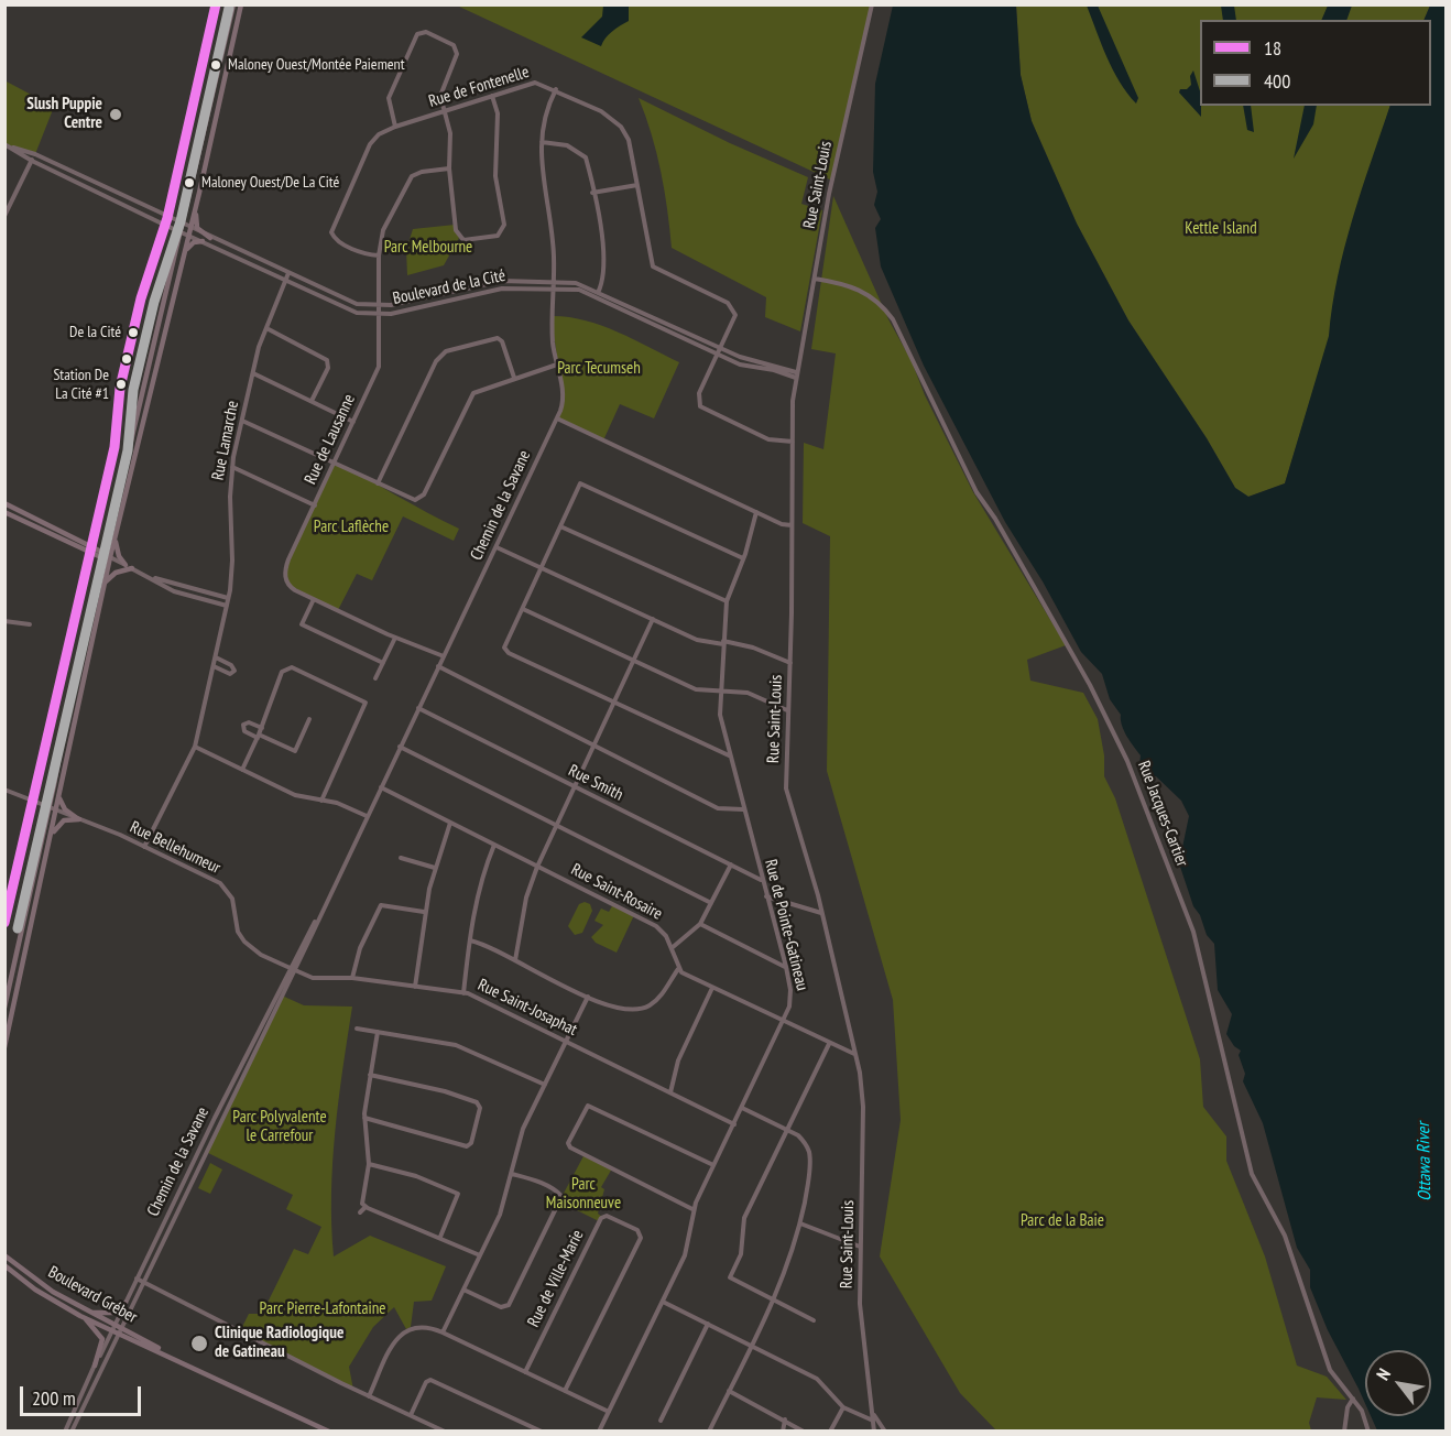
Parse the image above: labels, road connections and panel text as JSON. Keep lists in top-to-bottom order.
{
  "streets": {
    "main road": ["Boulevard Gréber"],
    "street": [
      "Rue de Fontenelle",
      "Rue Saint-Louis",
      "Boulevard de la Cité",
      "Rue de Lausanne",
      "Rue Lamarche",
      "Chemin de la Savane",
      "Rue Smith",
      "Rue Jacques-Cartier",
      "Rue Bellehumeur",
      "Rue Saint-Rosaire",
      "Rue de Pointe-Gatineau",
      "Rue Saint-Josaphat",
      "Rue de Ville-Marie"
    ]
  },
  "crossings": [
    ["Rue de Fontenelle", "Boulevard de la Cité"],
    ["Rue de Fontenelle", "Rue de Lausanne"],
    ["Rue de Fontenelle", "Chemin de la Savane"],
    ["Rue Saint-Louis", "Boulevard de la Cité"],
    ["Rue Saint-Louis", "Rue Jacques-Cartier"],
    ["Boulevard de la Cité", "Rue de Lausanne"],
    ["Boulevard de la Cité", "Rue Lamarche"],
    ["Boulevard de la Cité", "Chemin de la Savane"],
    ["Rue de Lausanne", "Chemin de la Savane"],
    ["Rue Lamarche", "Rue Bellehumeur"],
    ["Chemin de la Savane", "Rue Smith"],
    ["Chemin de la Savane", "Rue Bellehumeur"],
    ["Chemin de la Savane", "Rue Saint-Rosaire"],
    ["Chemin de la Savane", "Rue Saint-Josaphat"],
    ["Chemin de la Savane", "Boulevard Gréber"],
    ["Rue Smith", "Rue de Pointe-Gatineau"],
    ["Rue Bellehumeur", "Rue Saint-Josaphat"],
    ["Rue de Pointe-Gatineau", "Rue Saint-Josaphat"]
  ],
  "water": ["Ottawa River"],
  "parks": [
    "Kettle Island",
    "Parc Melbourne",
    "Parc Tecumseh",
    "Parc Laflèche",
    "Parc Polyvalente le Carrefour",
    "Parc Maisonneuve",
    "Parc de la Baie",
    "Parc Pierre-Lafontaine"
  ],
  "places": [
    "Maloney Ouest/Montée Paiement",
    "Slush Puppie Centre",
    "Maloney Ouest/De La Cité",
    "De la Cité",
    "Station De La Cité #1",
    "Clinique Radiologique de Gatineau"
  ],
  "lines": ["transit line 18", "transit line 400"],
  "legend": ["18", "400"],
  "scale_bar": "200 m",
  "north": "top left"
}
